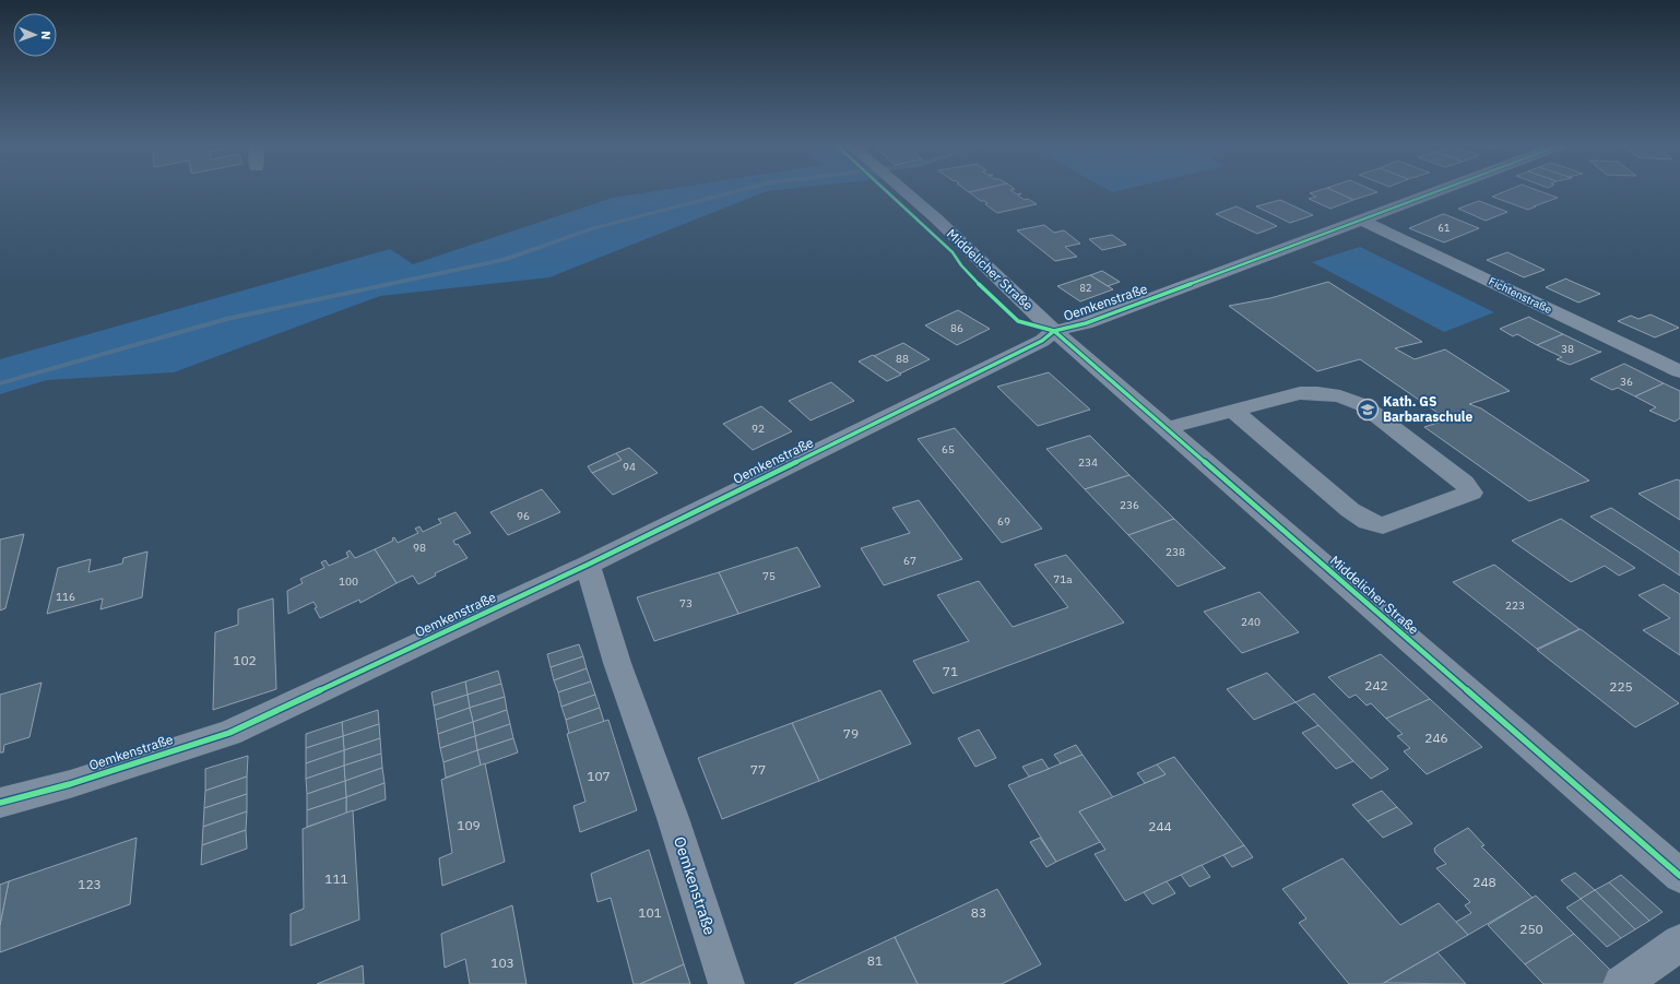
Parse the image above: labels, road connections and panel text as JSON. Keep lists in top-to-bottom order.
{
  "streets": {
    "street": ["Middelicher Straße", "Fichtenstraße", "Oemkenstraße"]
  },
  "crossings": [
    ["Middelicher Straße", "Oemkenstraße"],
    ["Fichtenstraße", "Oemkenstraße"]
  ],
  "places": {
    "school or university": ["Kath. GS Barbaraschule"]
  },
  "house_numbers": [
    "61",
    "82",
    "86",
    "38",
    "88",
    "36",
    "92",
    "65",
    "234",
    "94",
    "236",
    "96",
    "69",
    "98",
    "238",
    "67",
    "75",
    "71a",
    "100",
    "116",
    "73",
    "223",
    "240",
    "102",
    "71",
    "242",
    "225",
    "79",
    "246",
    "77",
    "107",
    "109",
    "244",
    "111",
    "248",
    "123",
    "101",
    "83",
    "250",
    "81",
    "103"
  ],
  "north": "right"
}
